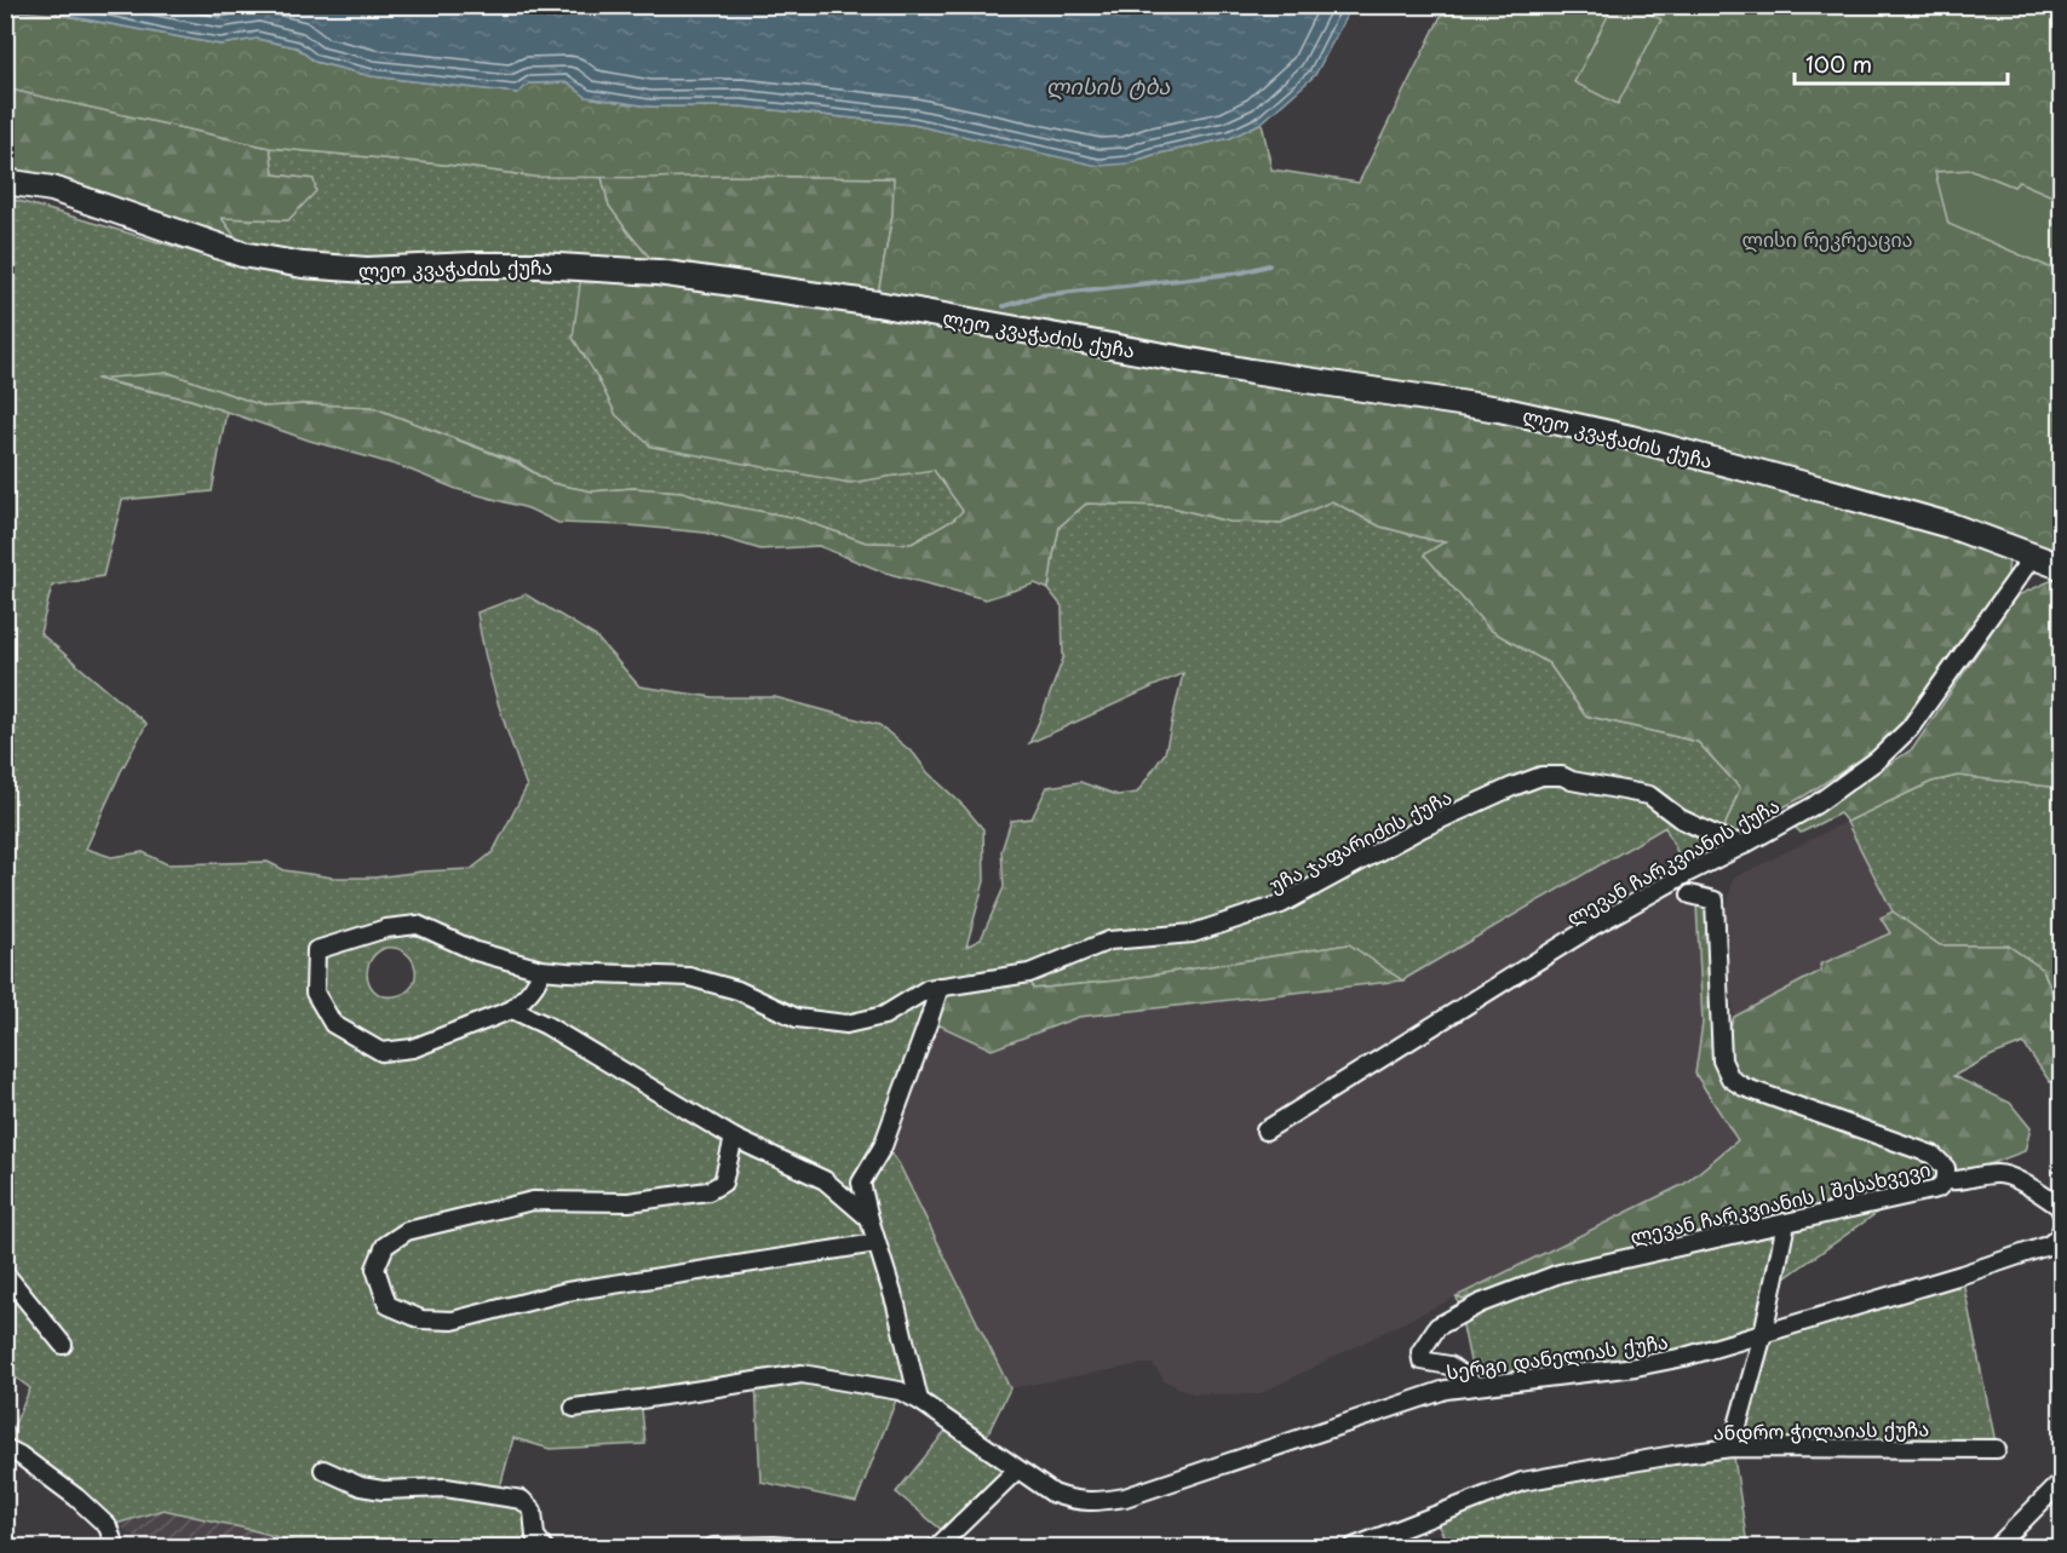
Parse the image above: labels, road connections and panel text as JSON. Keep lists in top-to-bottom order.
{
  "streets": {
    "main road": ["ლეო კვაჭაძის ქუჩა"],
    "street": [
      "უჩა ჯაფარიძის ქუჩა",
      "ლევან ჩარკვიანის ქუჩა",
      "ლევან ჩარკვიანის I შესახვევი",
      "სერგი დანელიას ქუჩა",
      "ანდრო ჭილაიას ქუჩა"
    ]
  },
  "crossings": [
    ["ლეო კვაჭაძის ქუჩა", "ლევან ჩარკვიანის ქუჩა"],
    ["უჩა ჯაფარიძის ქუჩა", "ლევან ჩარკვიანის ქუჩა"],
    ["ლევან ჩარკვიანის I შესახვევი", "სერგი დანელიას ქუჩა"]
  ],
  "water": ["ლისის ტბა"],
  "parks": ["ლისი რეკრეაცია"],
  "scale_bar": "100 m"
}
